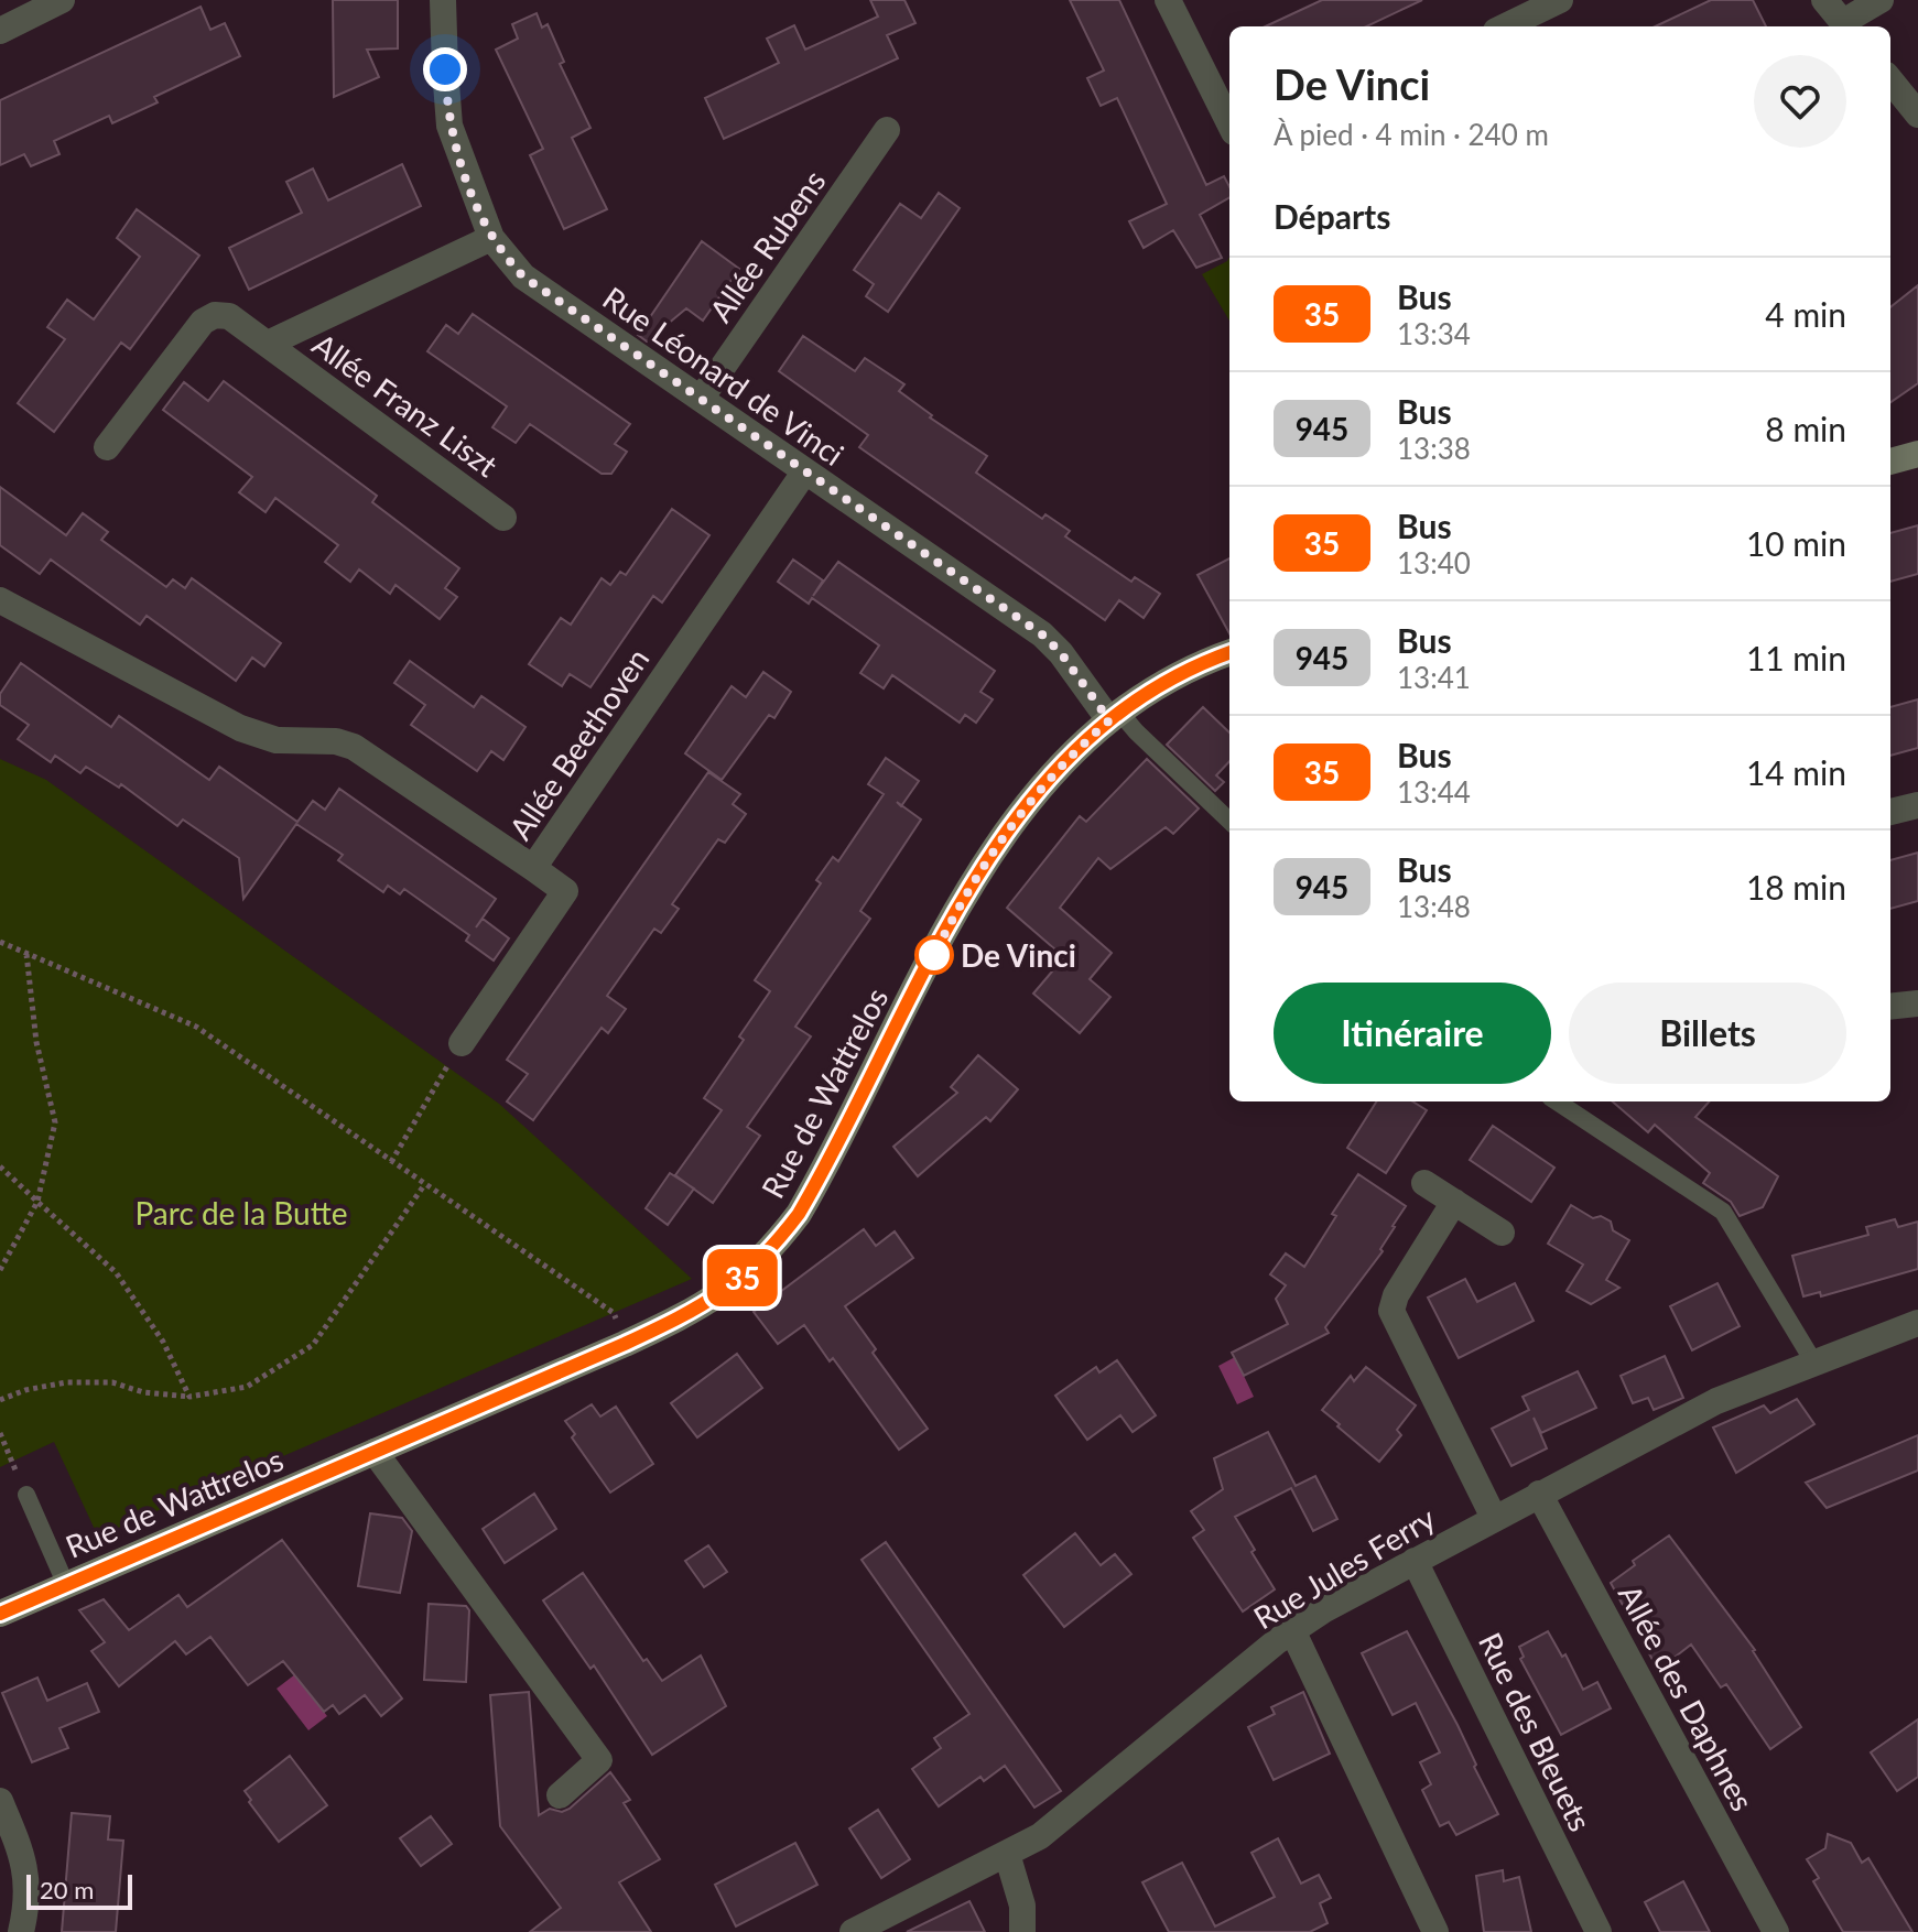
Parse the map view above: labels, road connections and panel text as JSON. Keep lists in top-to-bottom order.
{
  "streets": {
    "street": [
      "Allée Rubens",
      "Rue Léonard de Vinci",
      "Allée Franz Liszt",
      "Allée Beethoven",
      "Rue de Wattrelos",
      "Rue Jules Ferry",
      "Allée des Daphnes",
      "Rue des Bleuets"
    ]
  },
  "crossings": [
    ["Allée Rubens", "Rue Léonard de Vinci"],
    ["Rue Léonard de Vinci", "Allée Beethoven"],
    ["Rue Léonard de Vinci", "Rue de Wattrelos"],
    ["Rue Jules Ferry", "Allée des Daphnes"],
    ["Rue Jules Ferry", "Rue des Bleuets"]
  ],
  "parks": ["Parc de la Butte"],
  "places": ["De Vinci"],
  "lines": ["bus line 35"],
  "scale_bar": "20 m",
  "page": {
    "on_map": "35",
    "heading": [
      ["De Vinci", "À pied · 4 min · 240 m"],
      "Départs"
    ],
    "list": [
      {
        "mark": "35",
        "name": "Bus",
        "note": "13:34",
        "value": "4 min"
      },
      {
        "mark": "945",
        "name": "Bus",
        "note": "13:38",
        "value": "8 min"
      },
      {
        "mark": "35",
        "name": "Bus",
        "note": "13:40",
        "value": "10 min"
      },
      {
        "mark": "945",
        "name": "Bus",
        "note": "13:41",
        "value": "11 min"
      },
      {
        "mark": "35",
        "name": "Bus",
        "note": "13:44",
        "value": "14 min"
      },
      {
        "mark": "945",
        "name": "Bus",
        "note": "13:48",
        "value": "18 min"
      }
    ],
    "buttons": ["Itinéraire", "Billets"],
    "scale": "20 m"
  }
}
